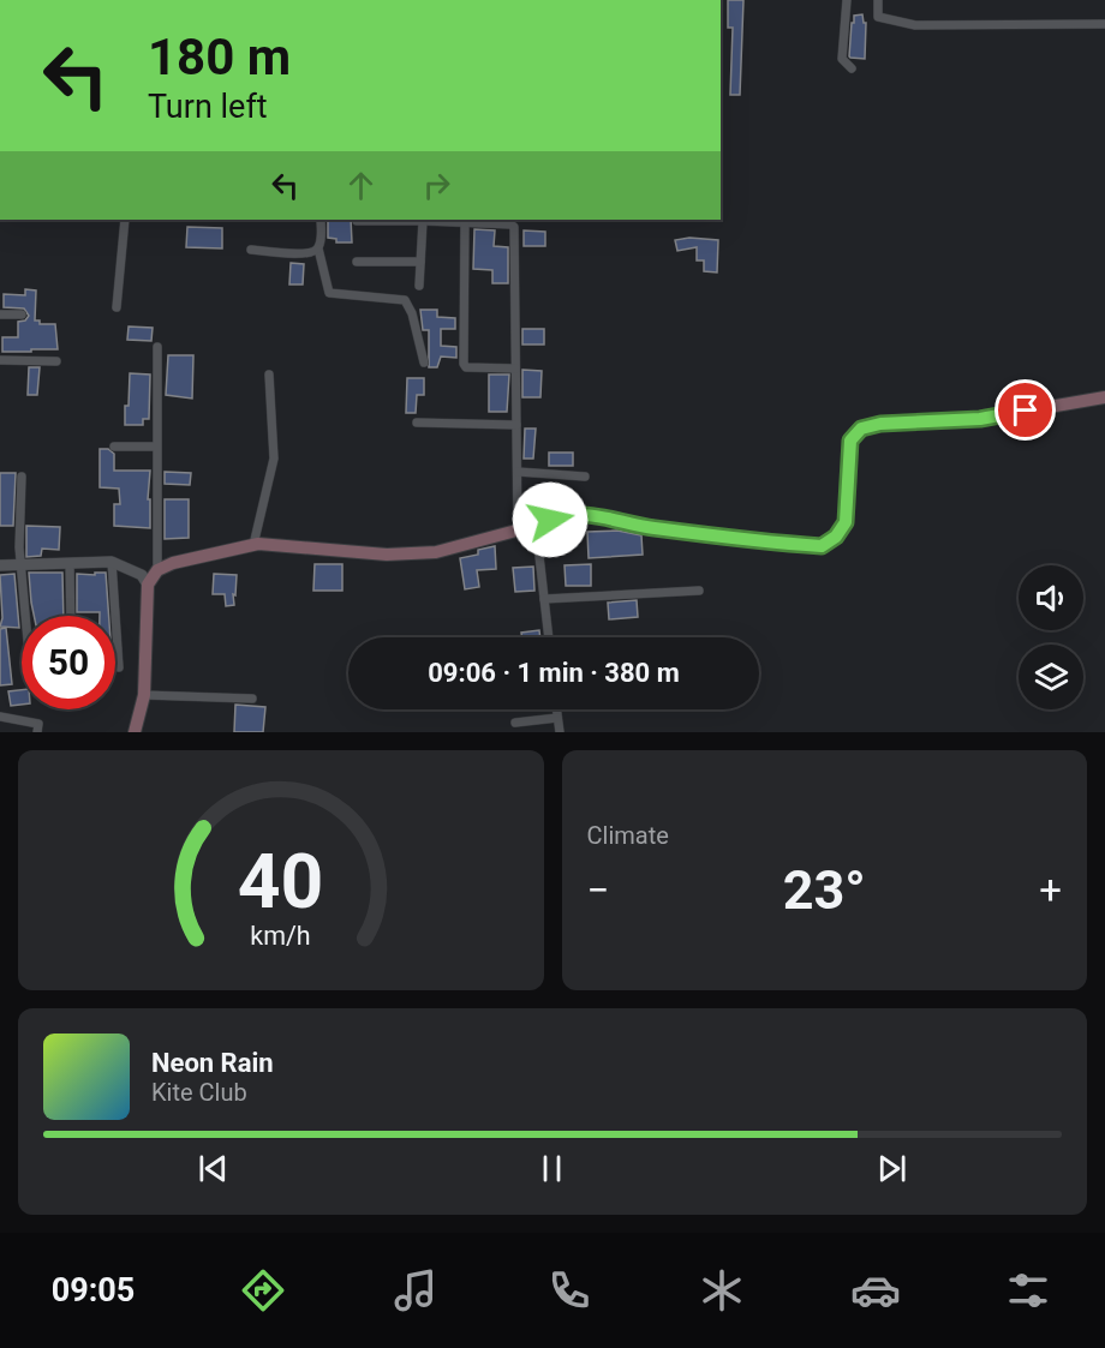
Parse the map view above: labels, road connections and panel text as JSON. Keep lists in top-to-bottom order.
{
  "page": {
    "turn": ["180 m", "Turn left"],
    "limit": "50",
    "trip": "09:06 · 1 min · 380 m",
    "tile": "Climate",
    "heat": ["−", "23°", "+"],
    "song": ["Neon Rain", "Kite Club"],
    "tabs": "09:05",
    "gauge": ["40", "km/h"]
  }
}
